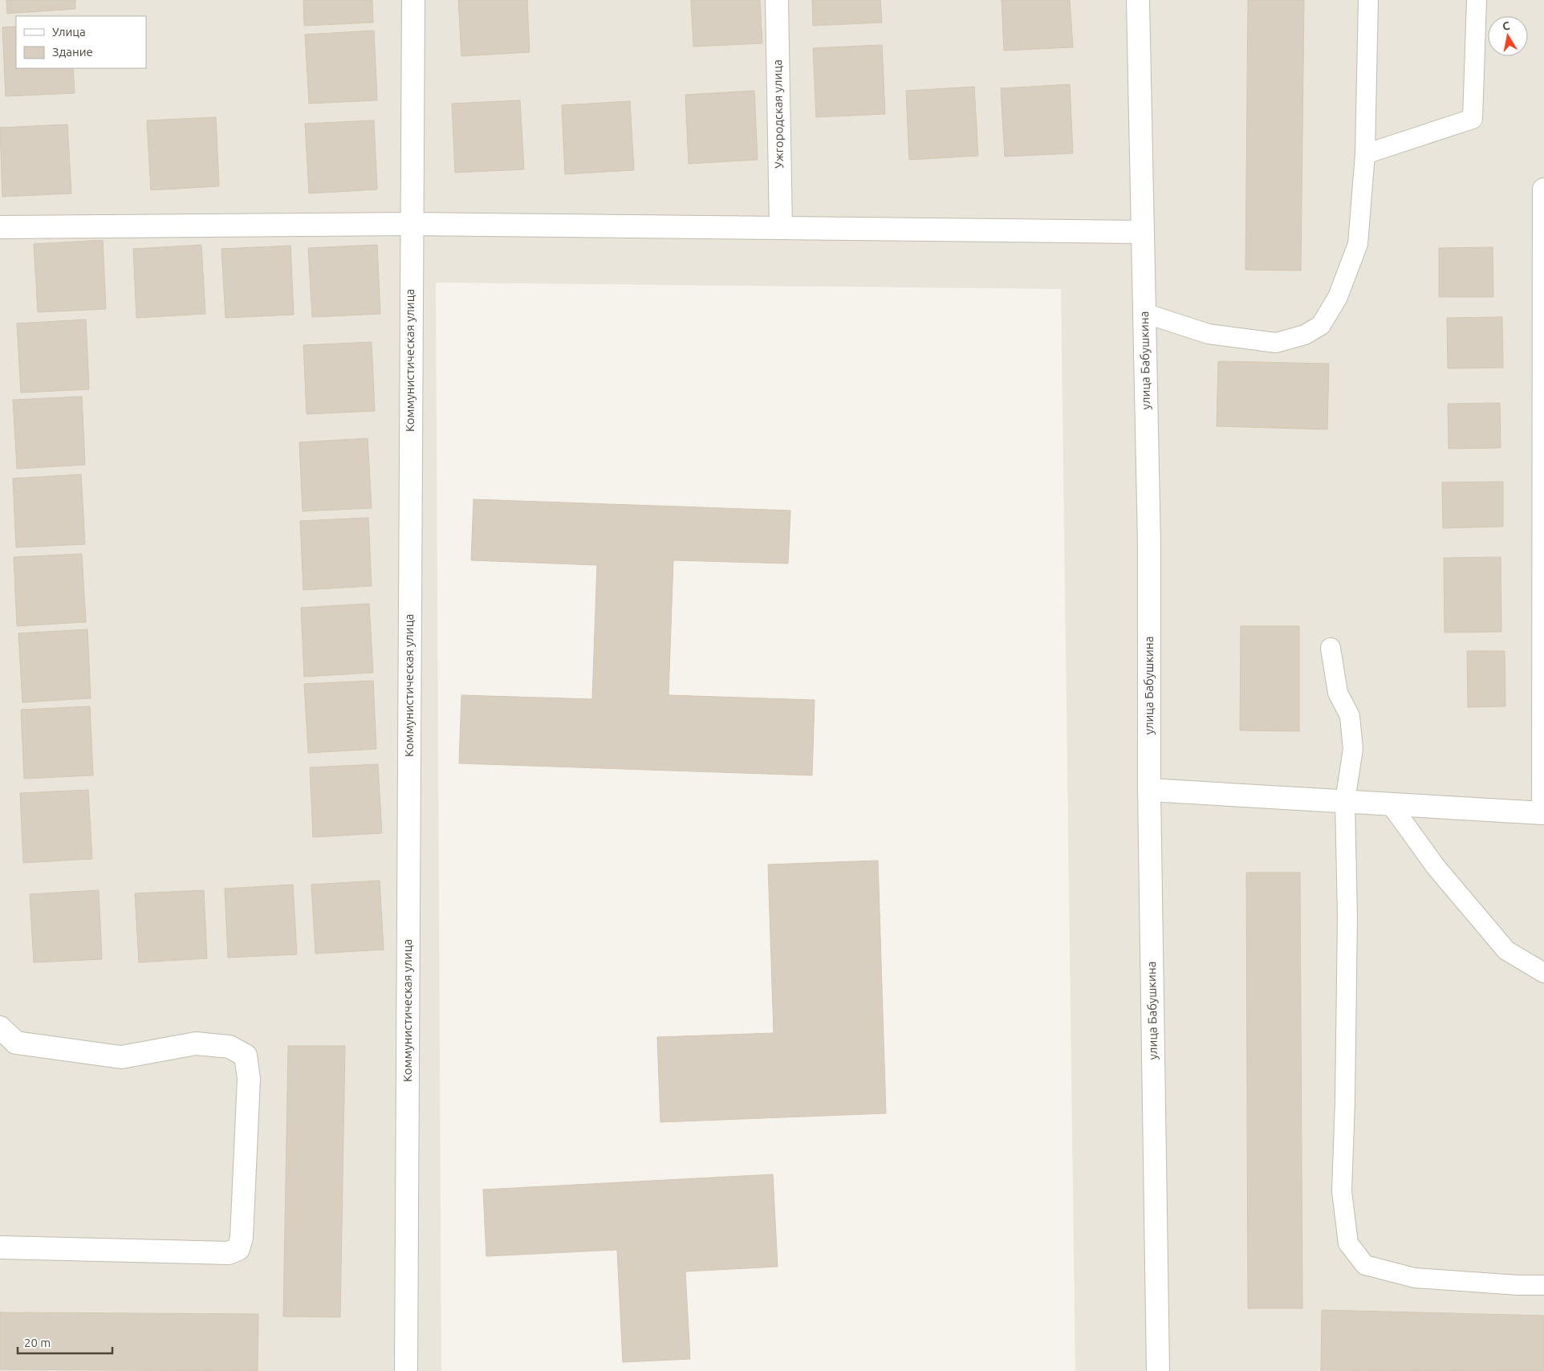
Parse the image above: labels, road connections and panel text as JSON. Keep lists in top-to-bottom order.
{
  "streets": {
    "street": ["Ужгородская улица", "Коммунистическая улица", "улица Бабушкина"]
  },
  "legend": ["Улица", "Здание"],
  "scale_bar": "20 m",
  "north": "top"
}
